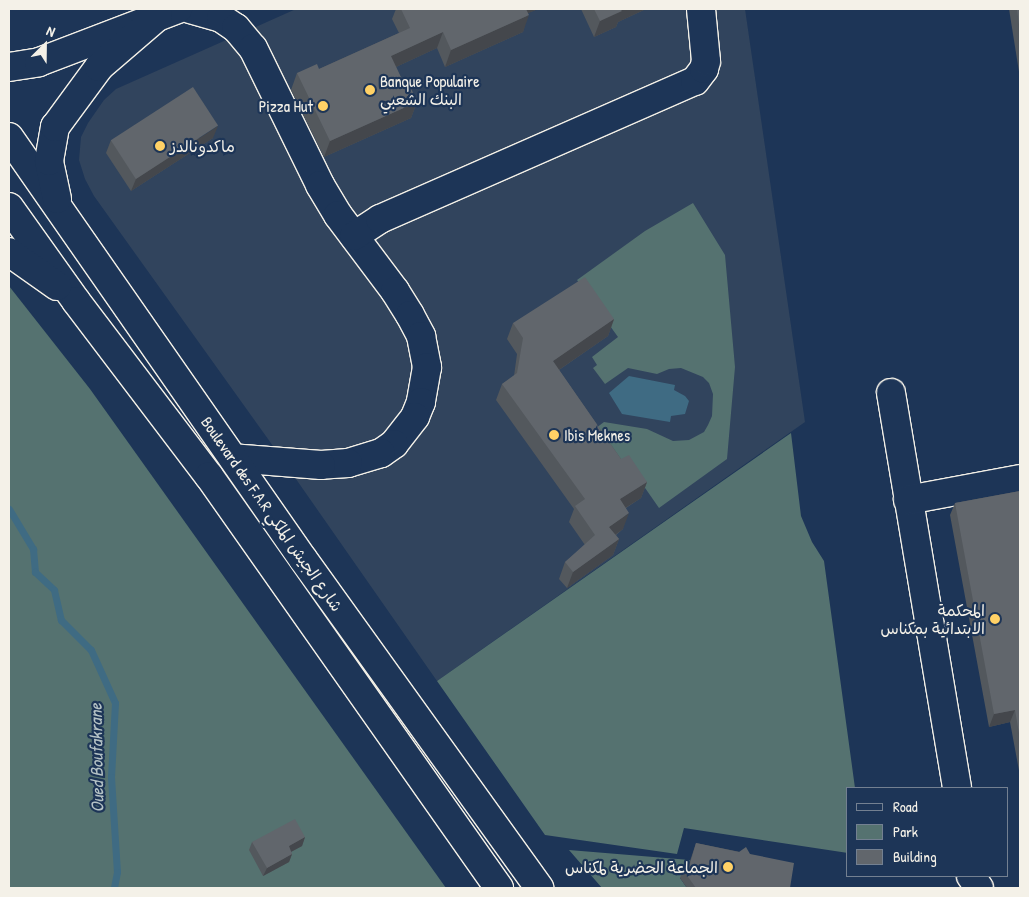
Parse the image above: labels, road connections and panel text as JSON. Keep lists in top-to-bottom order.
{
  "streets": {
    "main road": ["Boulevard des F.A.R شارع الجيش الملكي"]
  },
  "water": ["Oued Boufakrane"],
  "places": [
    "Banque Populaire البنك الشعبي",
    "Pizza Hut",
    "ماكدونالدز",
    "Ibis Meknes",
    "المحكمة الابتدائية بمكناس",
    "الجماعة الحضرية لمكناس"
  ],
  "legend": ["Road", "Park", "Building"],
  "north": "top right"
}
